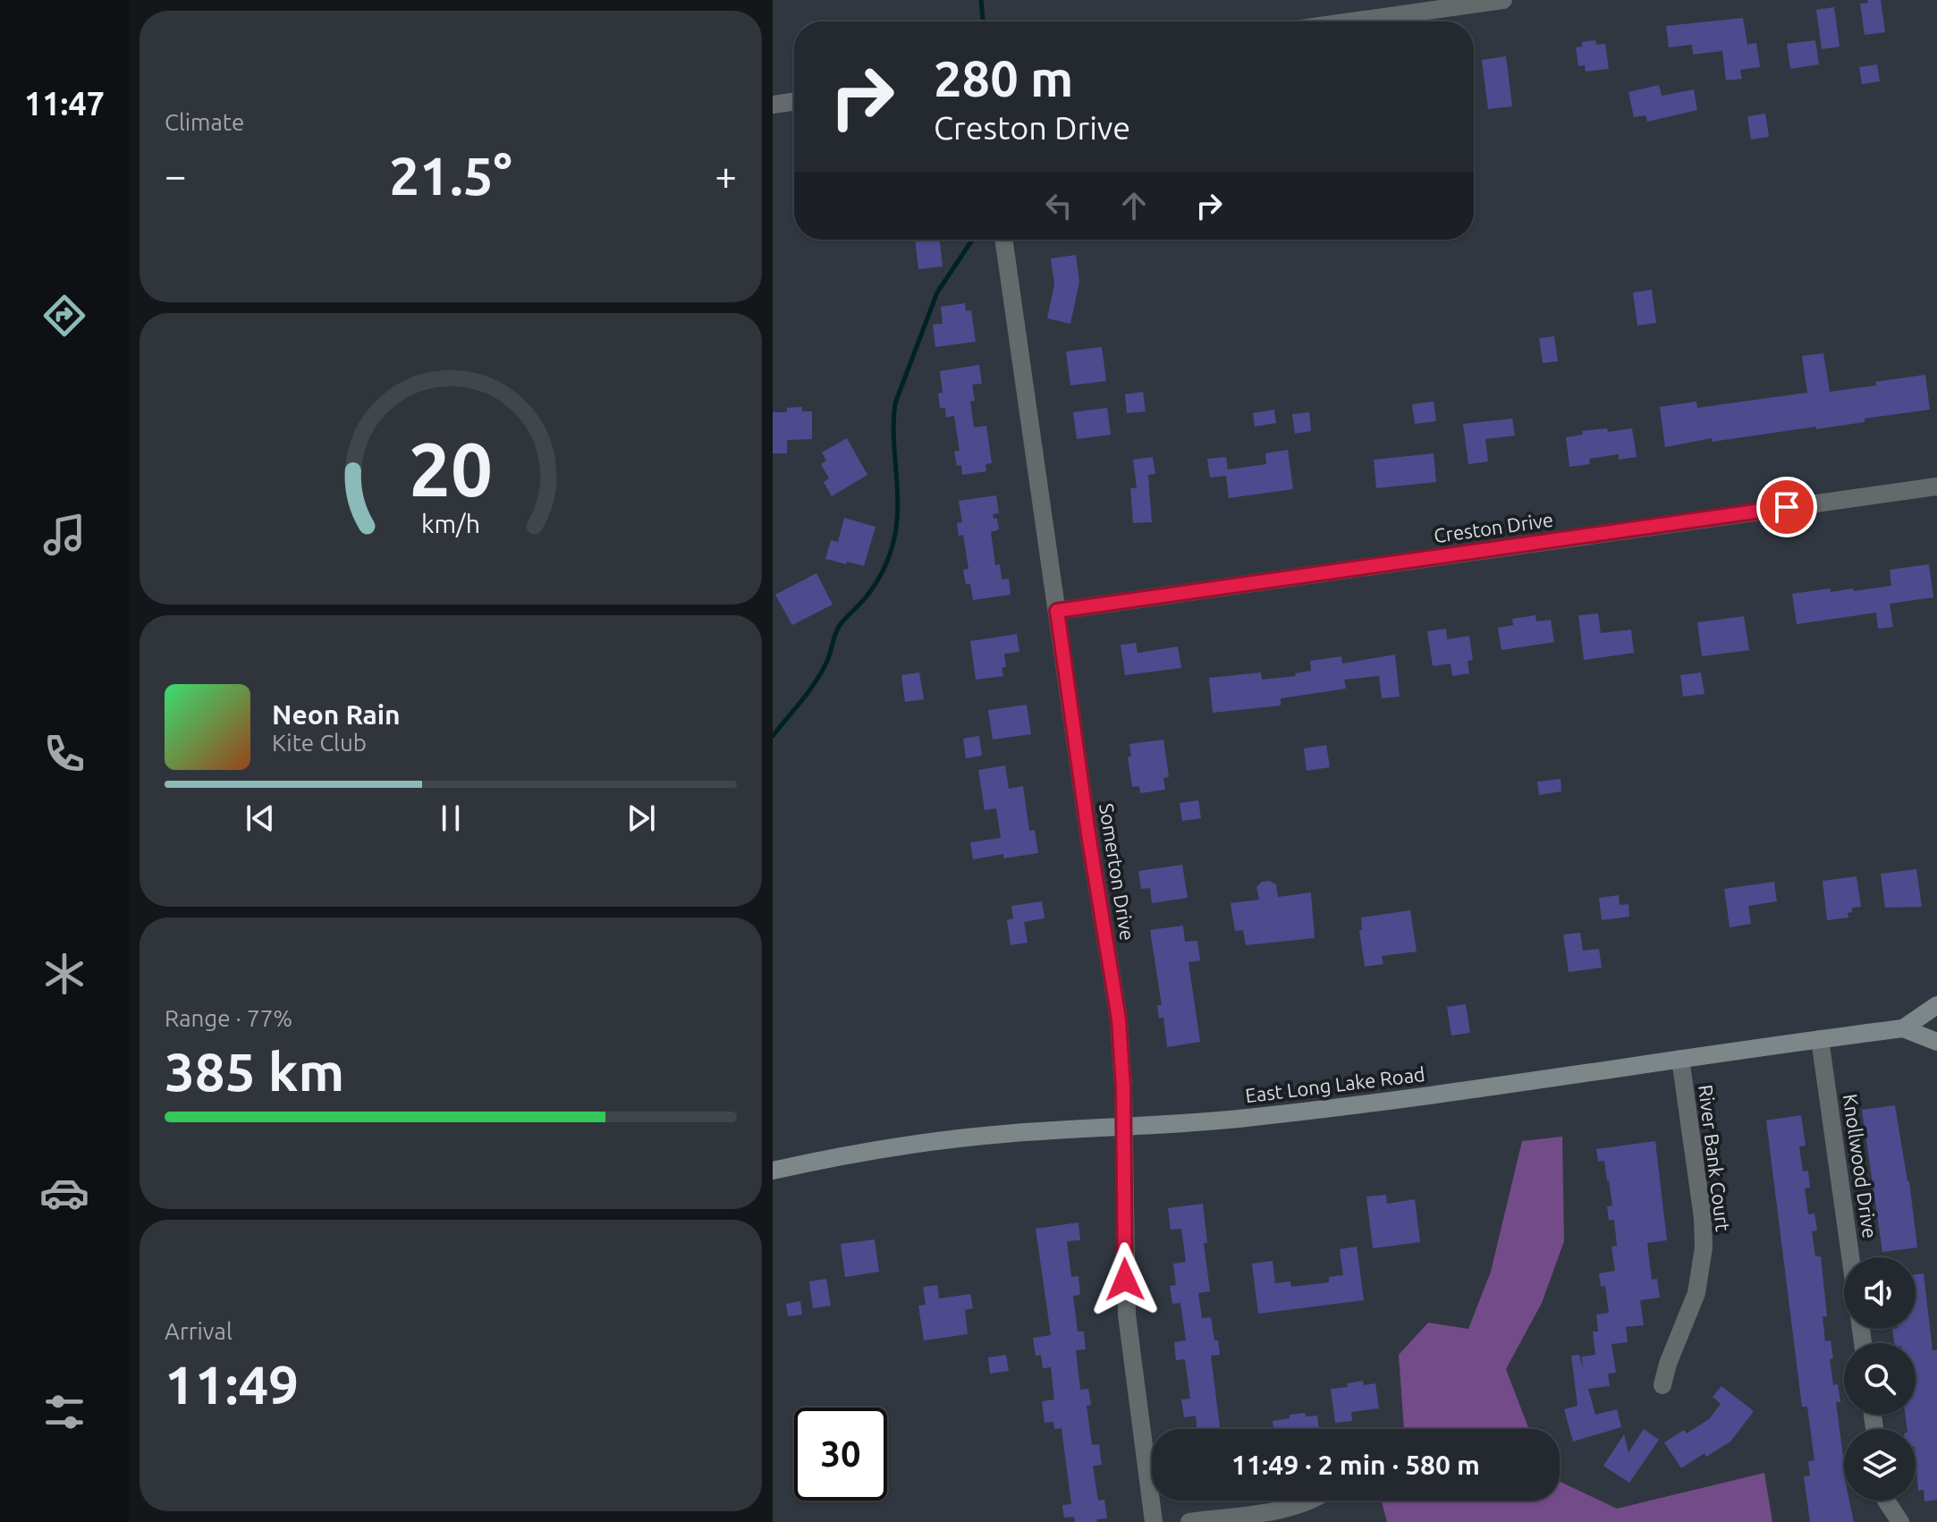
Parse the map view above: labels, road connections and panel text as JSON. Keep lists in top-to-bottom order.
{
  "streets": {
    "main road": ["East Long Lake Road"],
    "street": [
      "Creston Drive",
      "Somerton Drive",
      "River Bank Court",
      "Knollwood Drive"
    ]
  },
  "crossings": [
    ["Creston Drive", "Somerton Drive"],
    ["Somerton Drive", "East Long Lake Road"],
    ["East Long Lake Road", "River Bank Court"],
    ["East Long Lake Road", "Knollwood Drive"]
  ],
  "page": {
    "tabs": "11:47",
    "tile": [
      "Climate",
      ["Range · 77%", "385 km"],
      ["Arrival", "11:49"]
    ],
    "turn": ["280 m", "Creston Drive"],
    "heat": ["−", "21.5°", "+"],
    "song": ["Neon Rain", "Kite Club"],
    "limit": "30",
    "trip": "11:49 · 2 min · 580 m",
    "gauge": ["20", "km/h"]
  }
}
